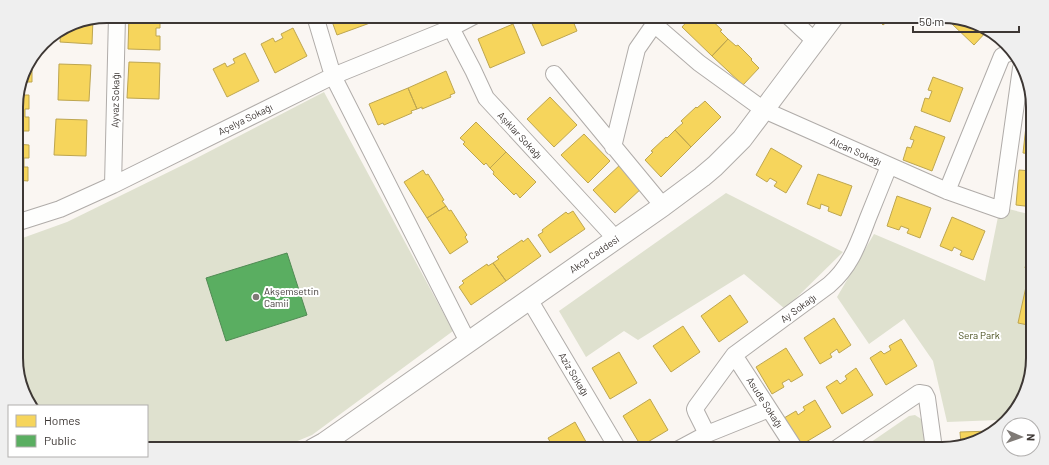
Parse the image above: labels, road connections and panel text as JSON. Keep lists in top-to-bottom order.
{
  "streets": {
    "main road": ["Akça Caddesi"],
    "street": [
      "Ayvaz Sokağı",
      "Açelya Sokağı",
      "Aşıklar Sokağı",
      "Alcan Sokağı",
      "Ay Sokağı",
      "Aziz Sokağı",
      "Asude Sokağı"
    ]
  },
  "crossings": [
    ["Ayvaz Sokağı", "Açelya Sokağı"],
    ["Aşıklar Sokağı", "Akça Caddesi"],
    ["Alcan Sokağı", "Akça Caddesi"],
    ["Alcan Sokağı", "Ay Sokağı"],
    ["Akça Caddesi", "Aziz Sokağı"],
    ["Ay Sokağı", "Asude Sokağı"]
  ],
  "parks": ["Sera Park"],
  "places": ["Akşemsettin Camii"],
  "legend": ["Homes", "Public"],
  "scale_bar": "50 m",
  "north": "right"
}
